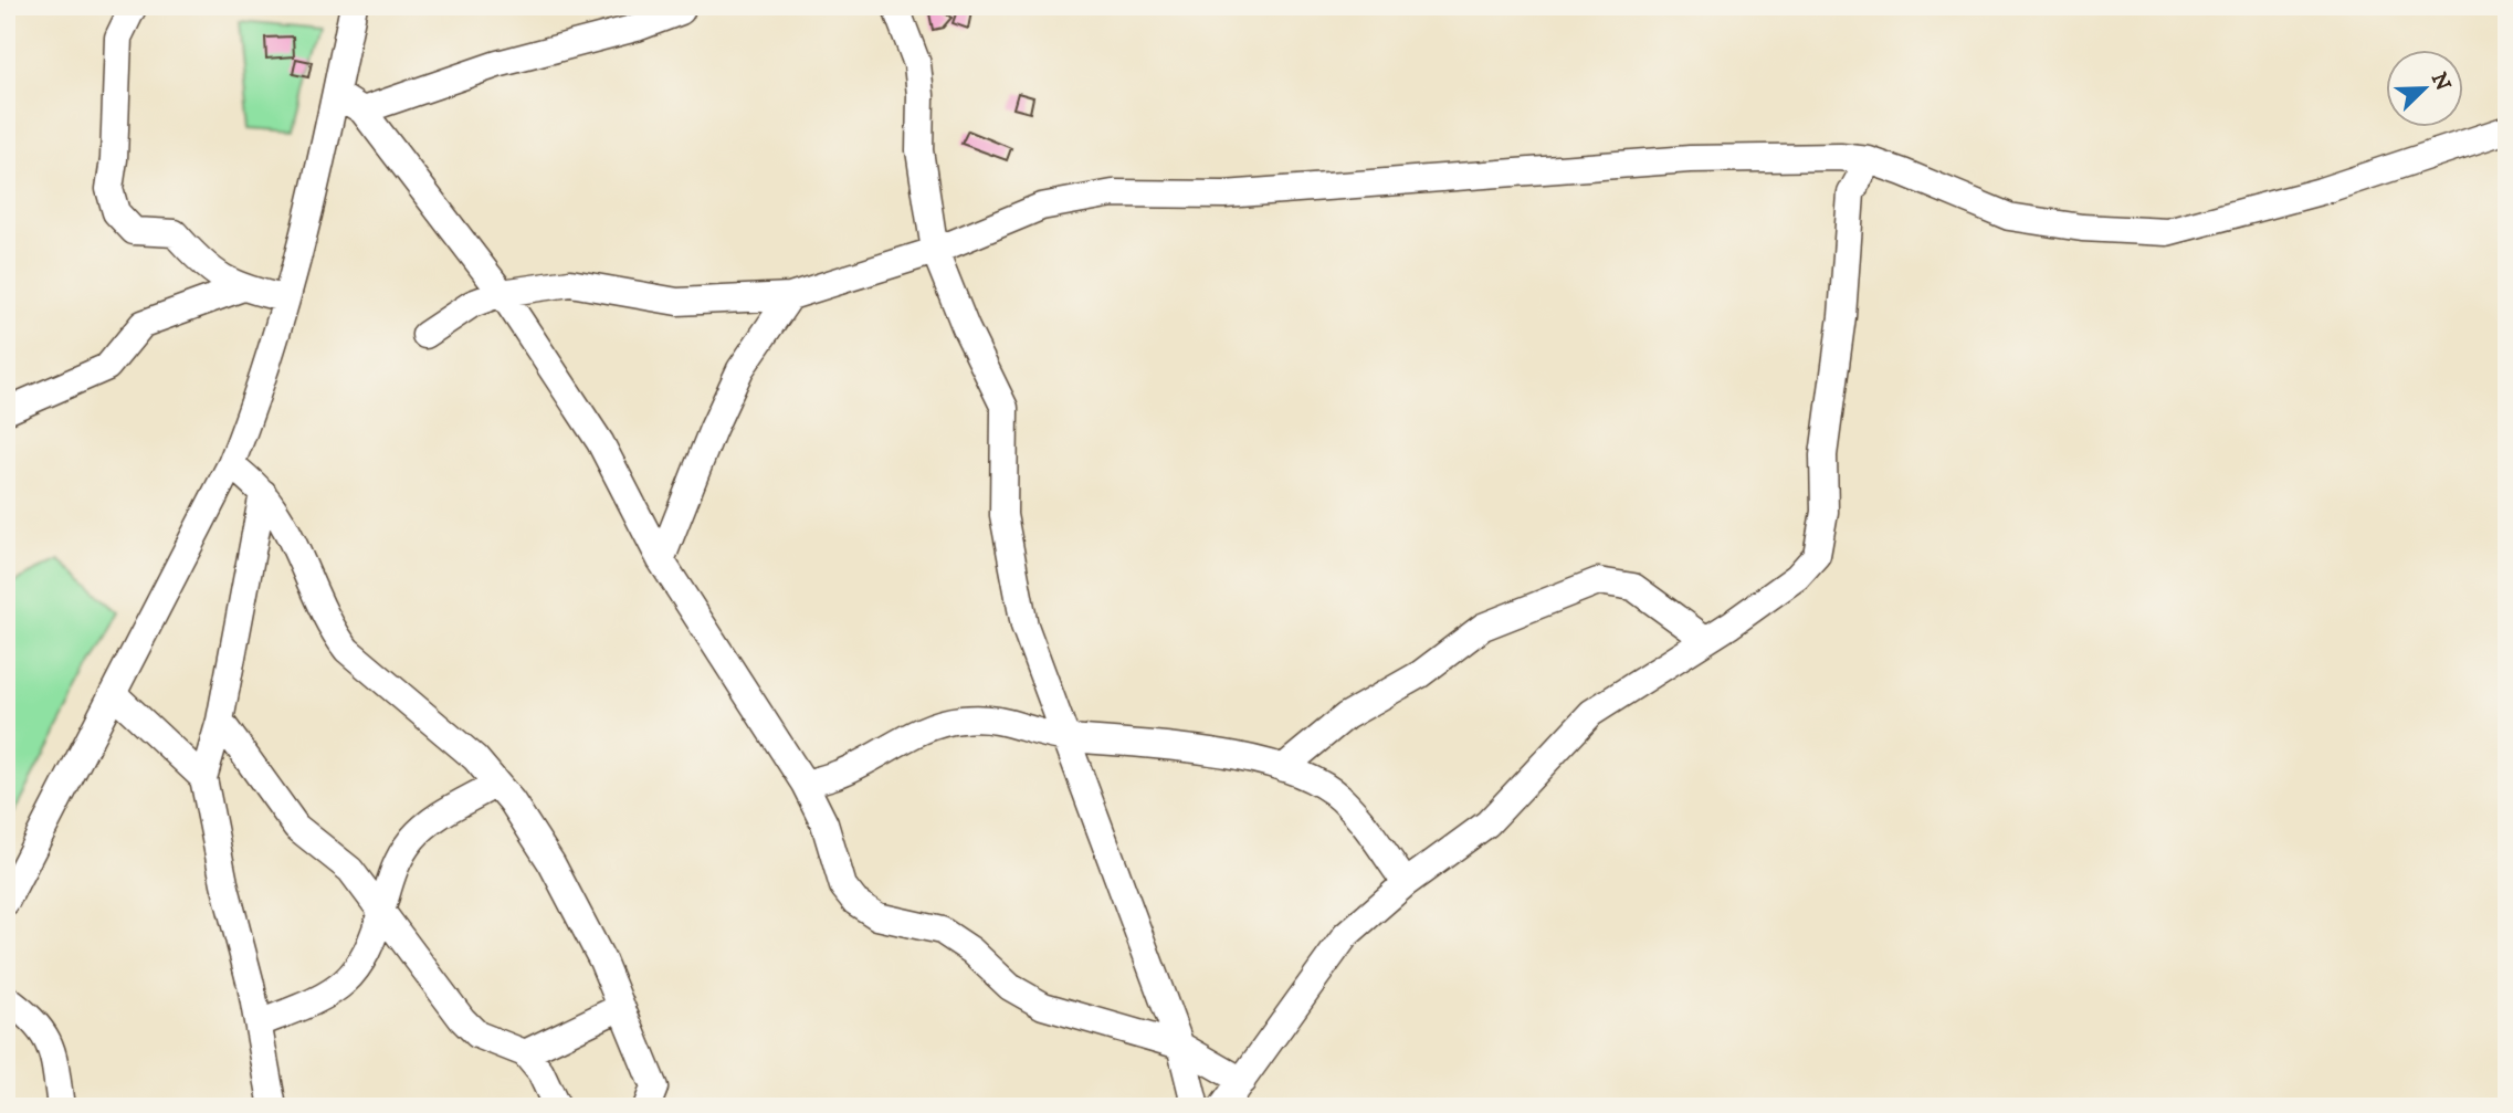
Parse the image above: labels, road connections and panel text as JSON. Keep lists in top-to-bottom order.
{
  "north": "top right"
}
